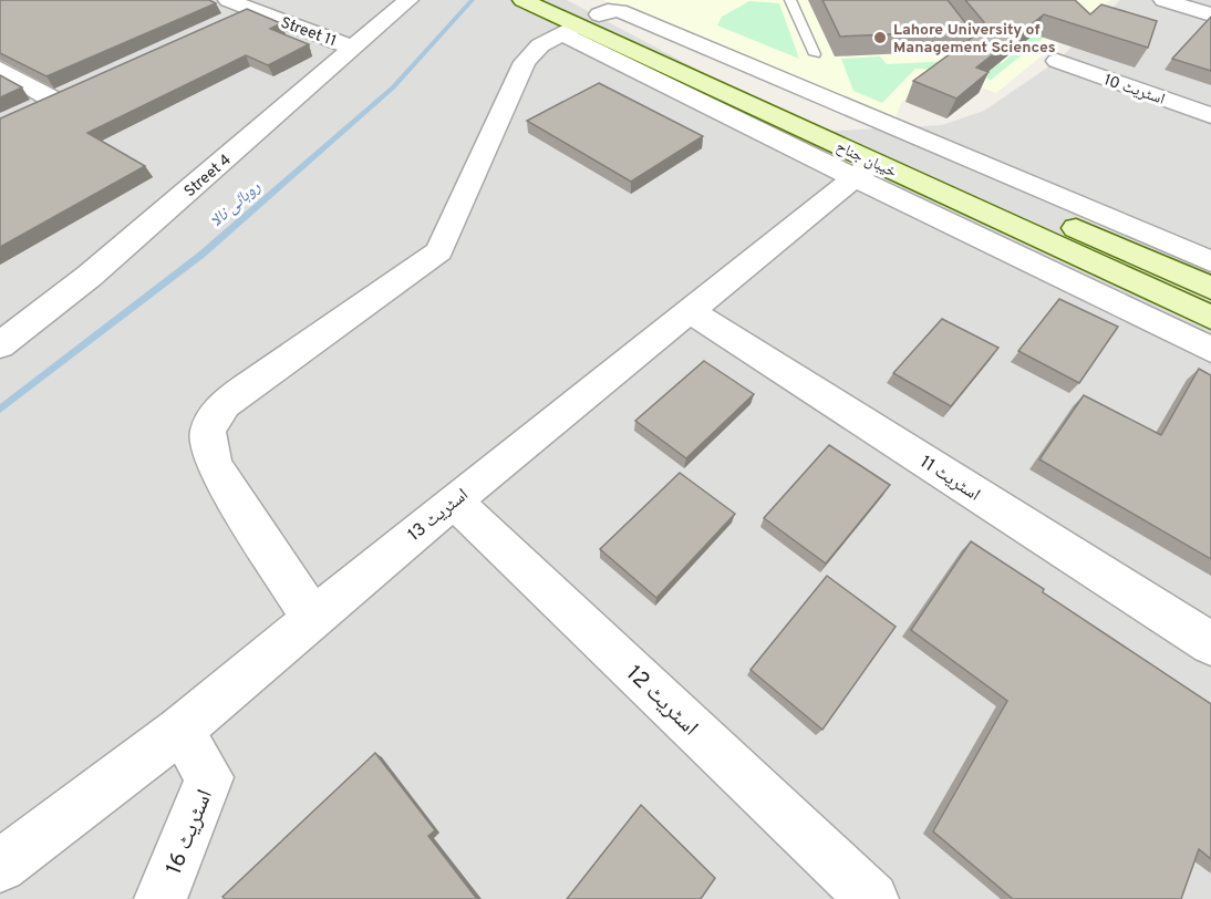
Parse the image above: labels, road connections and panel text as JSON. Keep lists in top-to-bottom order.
{
  "streets": {
    "main road": ["خیبان جناح"],
    "street": [
      "Street 11",
      "اسٹریٹ 10",
      "Street 4",
      "اسٹریٹ 11",
      "اسٹریٹ 13",
      "اسٹریٹ 12",
      "اسٹریٹ 16"
    ]
  },
  "crossings": [
    ["Street 11", "Street 4"],
    ["خیبان جناح", "اسٹریٹ 13"],
    ["اسٹریٹ 11", "اسٹریٹ 13"],
    ["اسٹریٹ 13", "اسٹریٹ 12"],
    ["اسٹریٹ 13", "اسٹریٹ 16"]
  ],
  "water": ["روہائی نالا"],
  "places": ["Lahore University of Management Sciences"]
}
